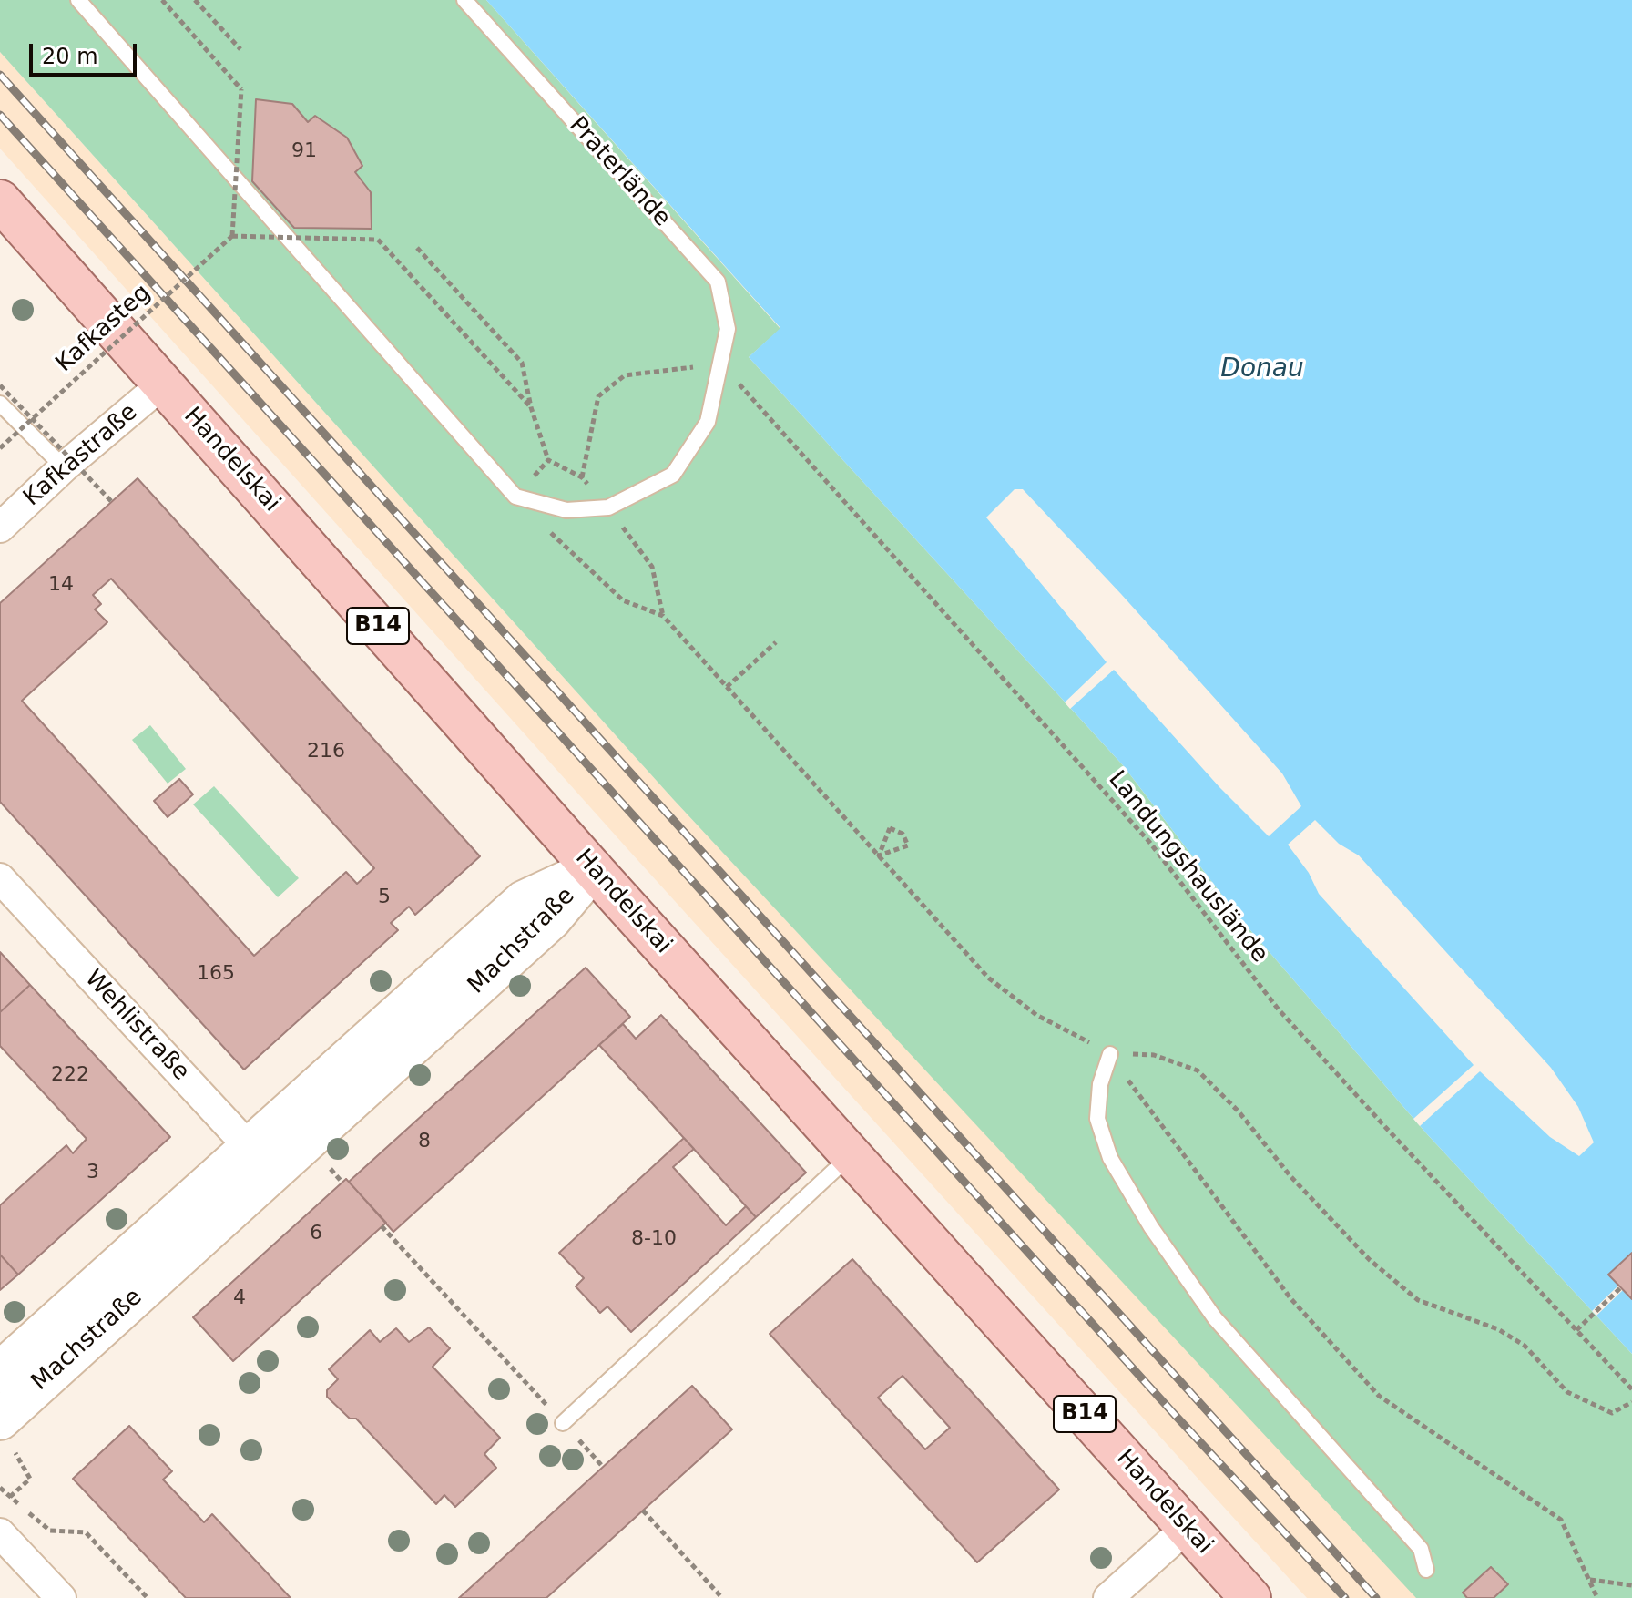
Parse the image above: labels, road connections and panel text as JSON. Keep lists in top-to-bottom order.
{
  "streets": {
    "main road": ["Handelskai", "B14", "Machstraße"],
    "street": ["Kafkastraße", "Wehlistraße"],
    "lane": ["Praterlände"],
    "path": ["Kafkasteg", "Landungshauslände"]
  },
  "crossings": [
    ["Praterlände", "Landungshauslände"],
    ["Kafkastraße", "Handelskai"],
    ["Handelskai", "Machstraße"],
    ["Machstraße", "Wehlistraße"]
  ],
  "water": ["Donau"],
  "house_numbers": [
    "91",
    "14",
    "216",
    "5",
    "165",
    "222",
    "8",
    "3",
    "6",
    "8-10",
    "4"
  ],
  "scale_bar": "20 m"
}
